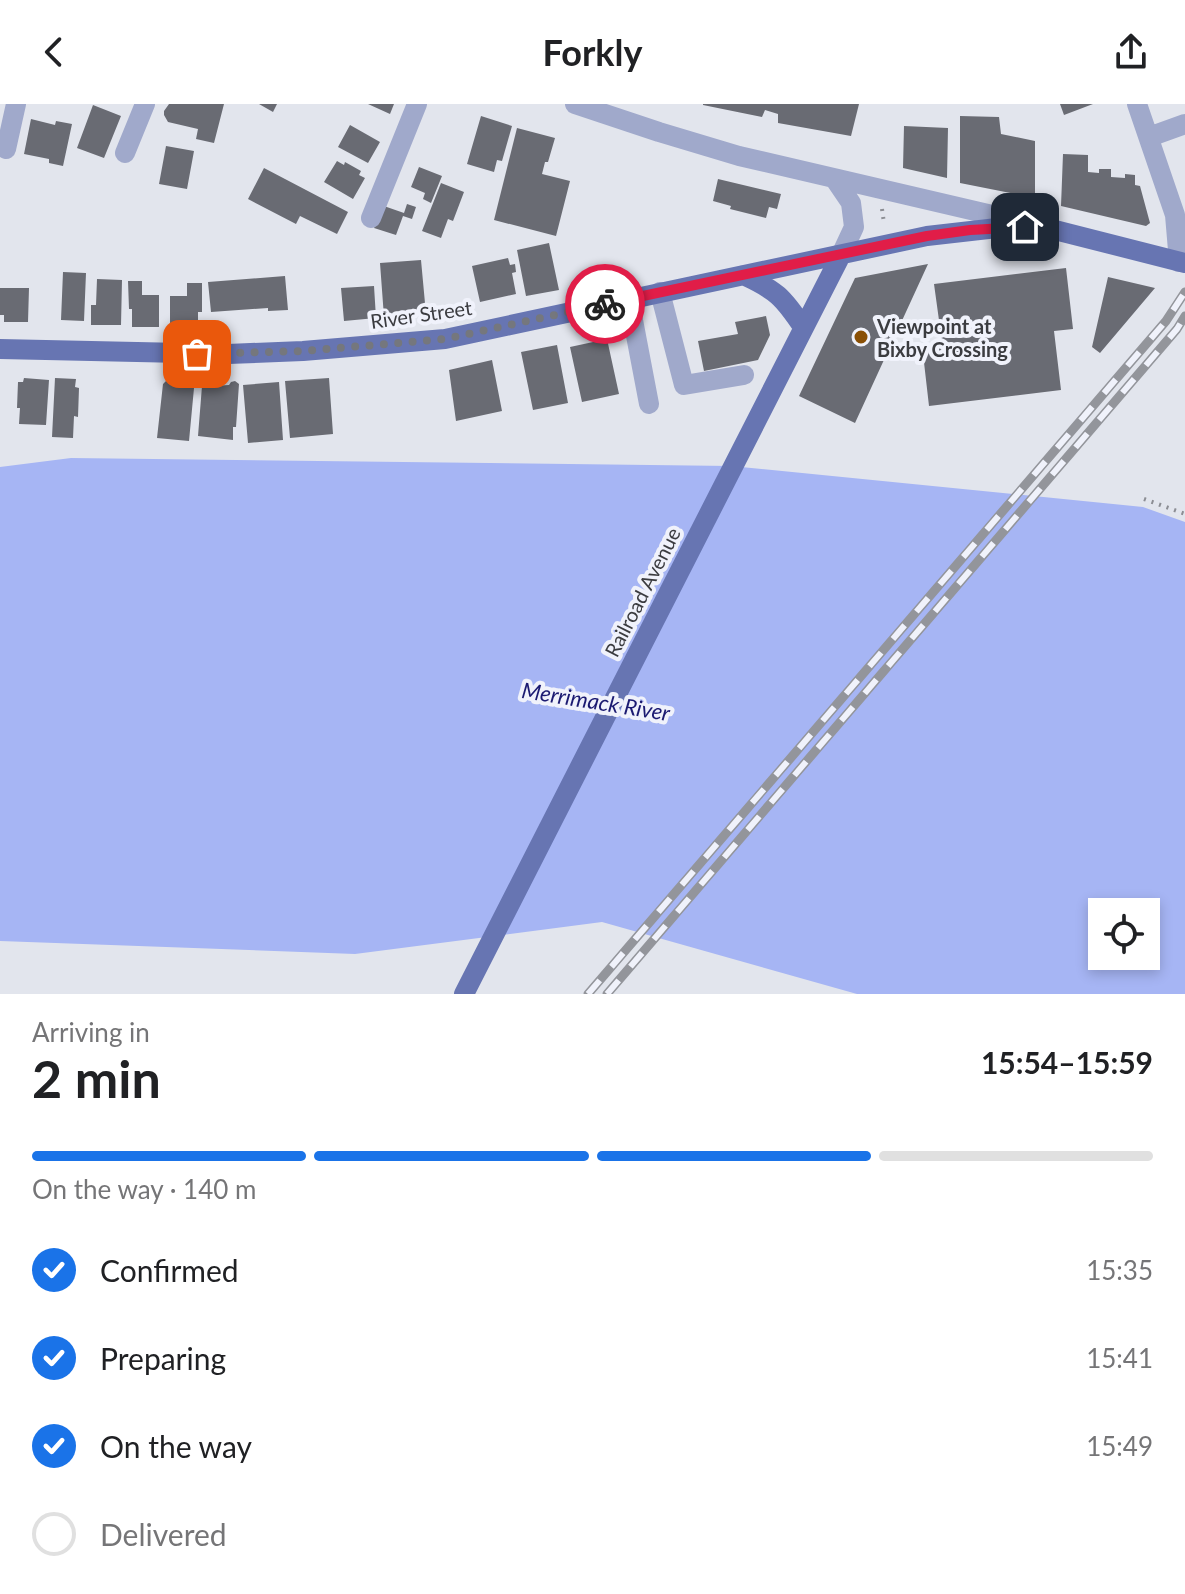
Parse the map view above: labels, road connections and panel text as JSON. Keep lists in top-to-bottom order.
{
  "streets": {
    "main road": ["River Street", "Railroad Avenue"]
  },
  "crossings": [
    ["River Street", "Railroad Avenue"]
  ],
  "water": ["Merrimack River"],
  "places": ["Viewpoint at Bixby Crossing"],
  "page": {
    "header": "Forkly",
    "heading": ["2 min", "Arriving in", "15:54–15:59"],
    "bar": "On the way · 140 m",
    "list": [
      ["Confirmed", "15:35"],
      ["Preparing", "15:41"],
      ["On the way", "15:49"],
      "Delivered"
    ]
  }
}
